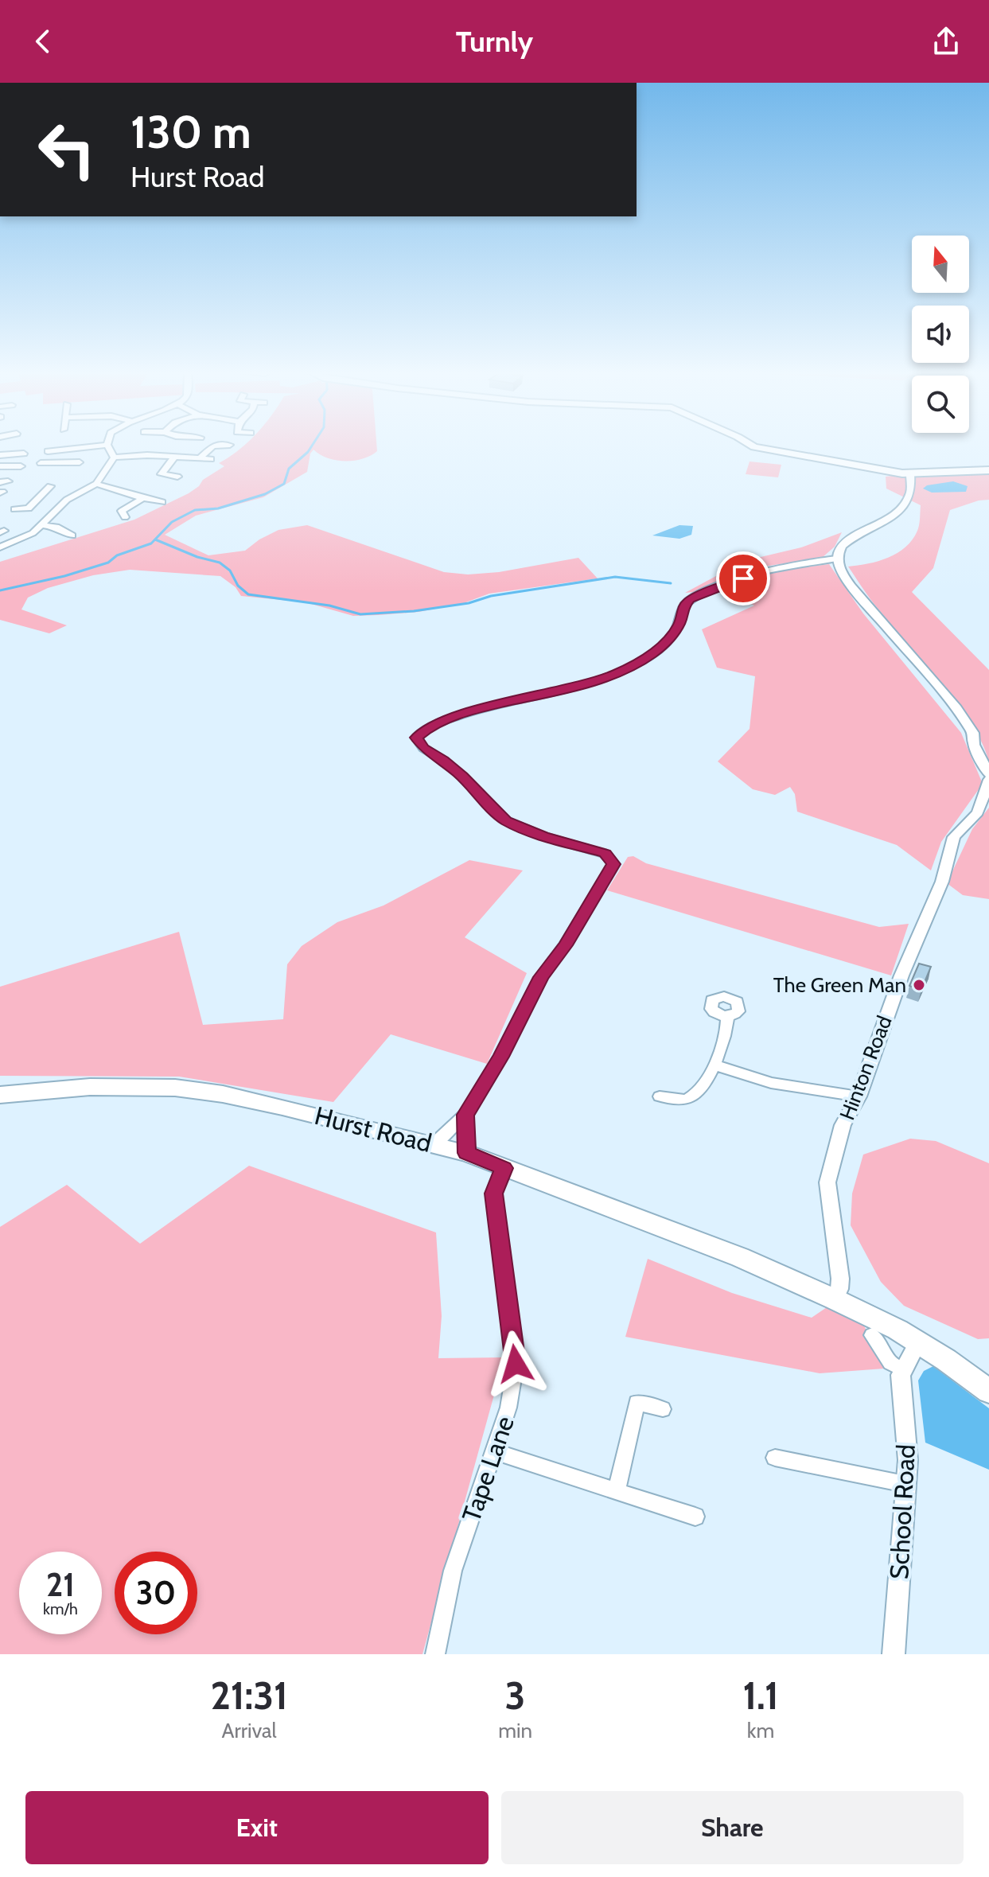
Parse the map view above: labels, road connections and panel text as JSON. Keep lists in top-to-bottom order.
{
  "streets": {
    "main road": ["Hurst Road"],
    "street": ["Hinton Road", "Tape Lane", "School Road"]
  },
  "crossings": [
    ["Hinton Road", "Hurst Road"],
    ["Hurst Road", "Tape Lane"]
  ],
  "places": ["The Green Man"],
  "north": "top",
  "page": {
    "header": "Turnly",
    "turn": ["130 m", "Hurst Road"],
    "speed": "21 km/h",
    "limit": "30",
    "eta": [
      "21:31",
      "Arrival",
      "3",
      "min",
      "1.1",
      "km"
    ],
    "buttons": ["Exit", "Share"]
  }
}
